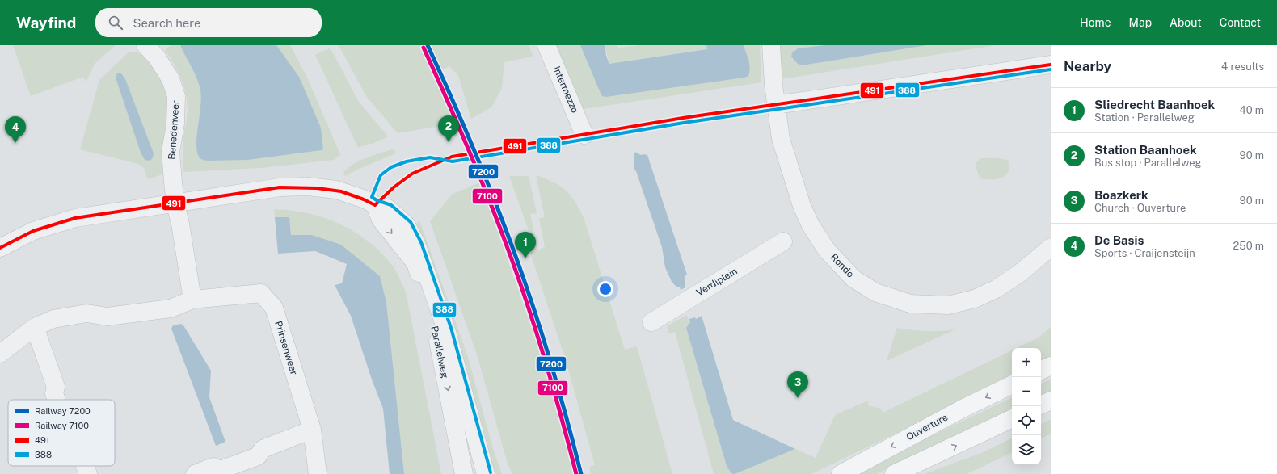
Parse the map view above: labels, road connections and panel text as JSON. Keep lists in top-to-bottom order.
{
  "streets": {
    "main road": ["Ouverture"],
    "street": [
      "Intermezzo",
      "Benedenveer",
      "Rondo",
      "Verdiplein",
      "Prinsenweer",
      "Parallelweg"
    ]
  },
  "lines": [
    "rail line 7200",
    "rail line 7100",
    "transit line 491",
    "transit line 388"
  ],
  "legend": [
    "Railway 7200",
    "Railway 7100",
    "491",
    "388"
  ],
  "page": {
    "header": "Wayfind",
    "search": "Search here",
    "nav": [
      "Home",
      "Map",
      "About",
      "Contact"
    ],
    "heading": ["Nearby", "4 results"],
    "list": [
      {
        "mark": "1",
        "name": "Sliedrecht Baanhoek",
        "note": "Station · Parallelweg",
        "value": "40 m"
      },
      {
        "mark": "2",
        "name": "Station Baanhoek",
        "note": "Bus stop · Parallelweg",
        "value": "90 m"
      },
      {
        "mark": "3",
        "name": "Boazkerk",
        "note": "Church · Ouverture",
        "value": "90 m"
      },
      {
        "mark": "4",
        "name": "De Basis",
        "note": "Sports · Craijensteijn",
        "value": "250 m"
      }
    ],
    "pins": [
      "2",
      "4",
      "1",
      "3"
    ],
    "map_buttons": ["+", "−"]
  }
}
